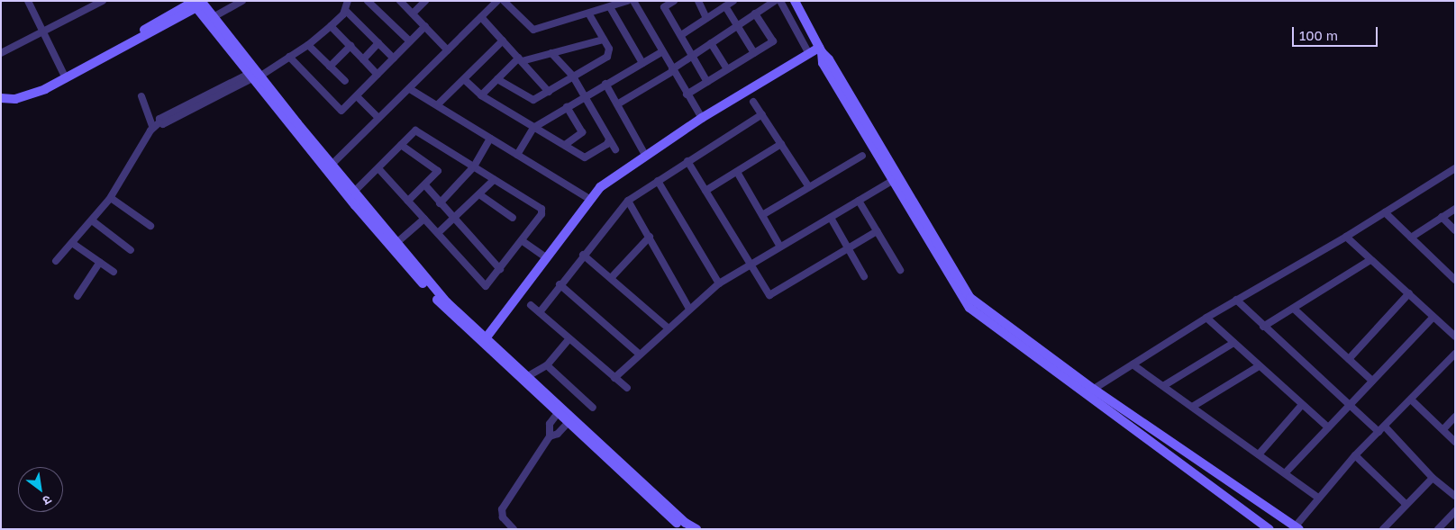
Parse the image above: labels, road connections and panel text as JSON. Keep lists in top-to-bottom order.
{
  "scale_bar": "100 m",
  "north": "bottom right"
}
